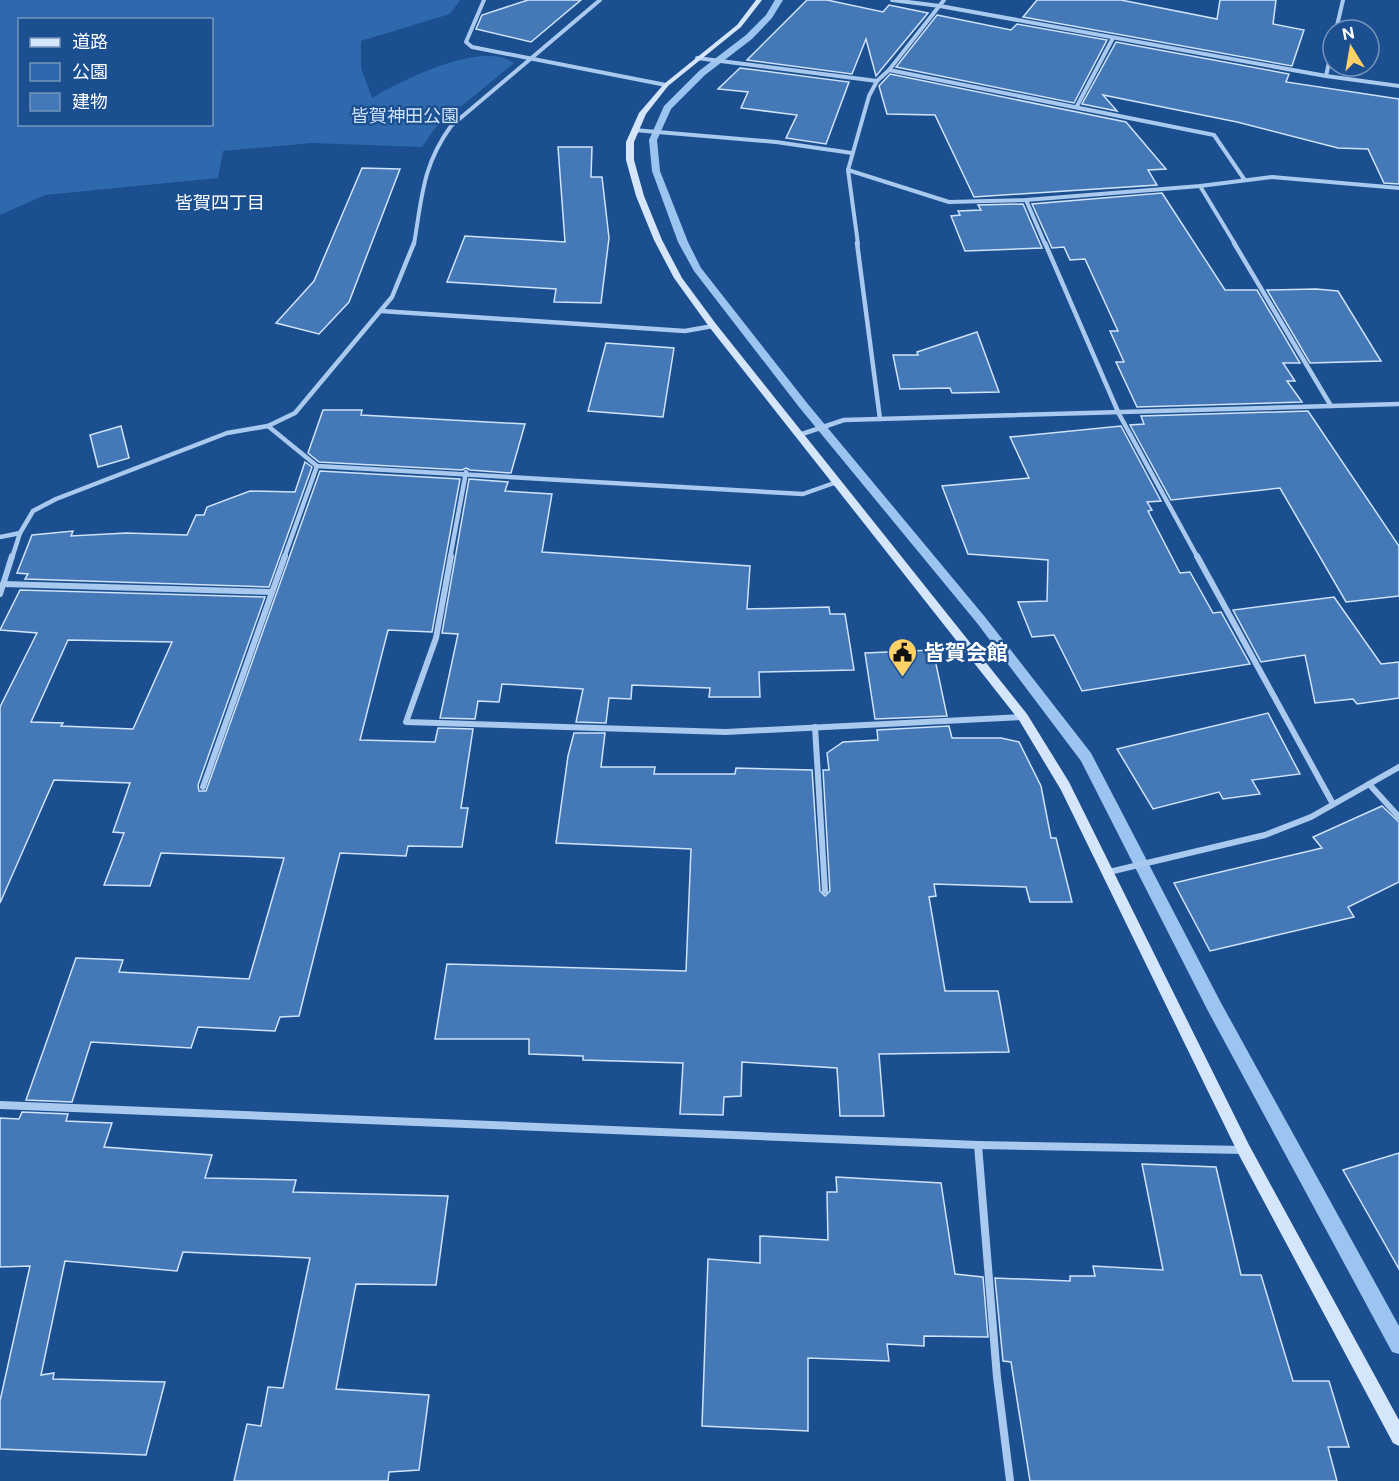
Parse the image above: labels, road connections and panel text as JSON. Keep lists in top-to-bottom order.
{
  "districts": ["皆賀四丁目"],
  "parks": ["皆賀神田公園"],
  "places": {
    "public building": ["皆賀会館"]
  },
  "legend": ["道路", "公園", "建物"],
  "north": "top"
}
